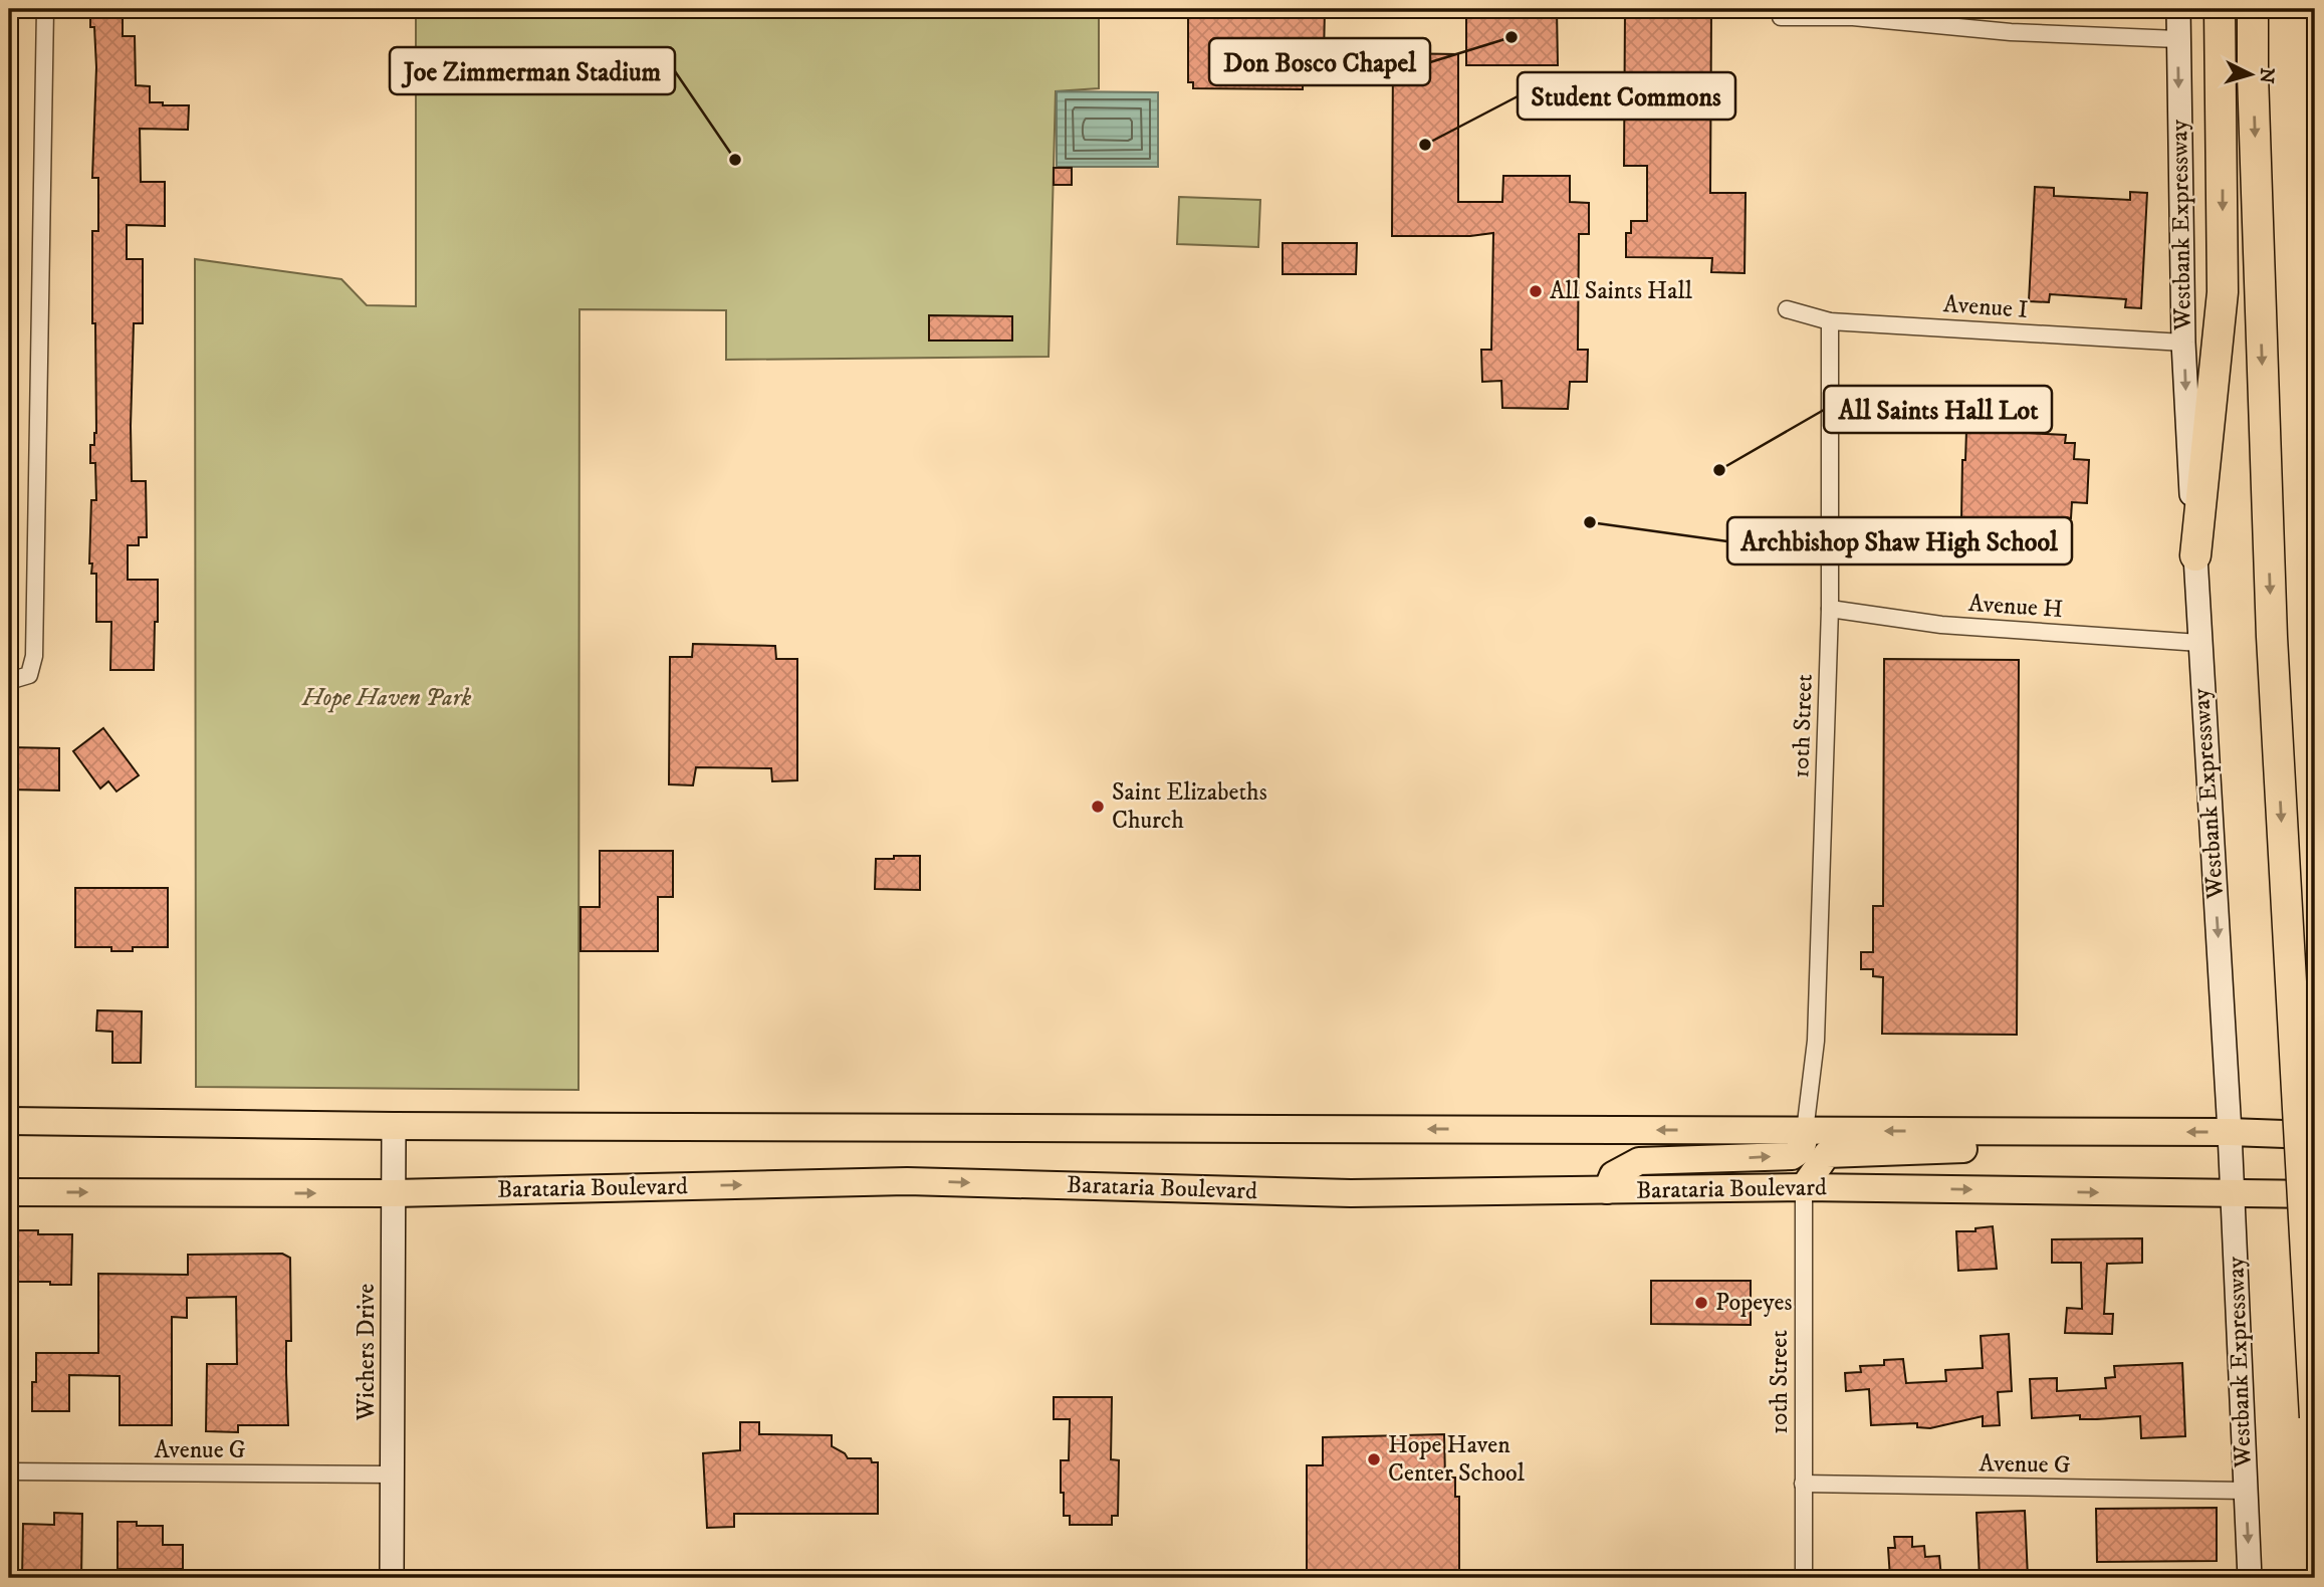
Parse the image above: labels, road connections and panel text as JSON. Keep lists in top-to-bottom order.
{
  "streets": {
    "main road": ["Westbank Expressway", "Barataria Boulevard", "Wichers Drive"],
    "street": [
      "Avenue I",
      "Avenue H",
      "10th Street",
      "Avenue G"
    ]
  },
  "crossings": [
    ["Westbank Expressway", "Avenue I"],
    ["Westbank Expressway", "Avenue H"],
    ["Westbank Expressway", "Barataria Boulevard"],
    ["Westbank Expressway", "Avenue G"],
    ["Avenue I", "10th Street"],
    ["Avenue H", "10th Street"],
    ["10th Street", "Barataria Boulevard"],
    ["10th Street", "Avenue G"],
    ["Barataria Boulevard", "Wichers Drive"],
    ["Wichers Drive", "Avenue G"]
  ],
  "one_way": ["Westbank Expressway"],
  "parks": ["Hope Haven Park"],
  "places": [
    "Don Bosco Chapel",
    "Student Commons",
    "Joe Zimmerman Stadium",
    "All Saints Hall",
    "All Saints Hall Lot",
    "Archbishop Shaw High School",
    "Saint Elizabeths Church",
    "Popeyes",
    "Hope Haven Center School"
  ],
  "north": "right"
}
